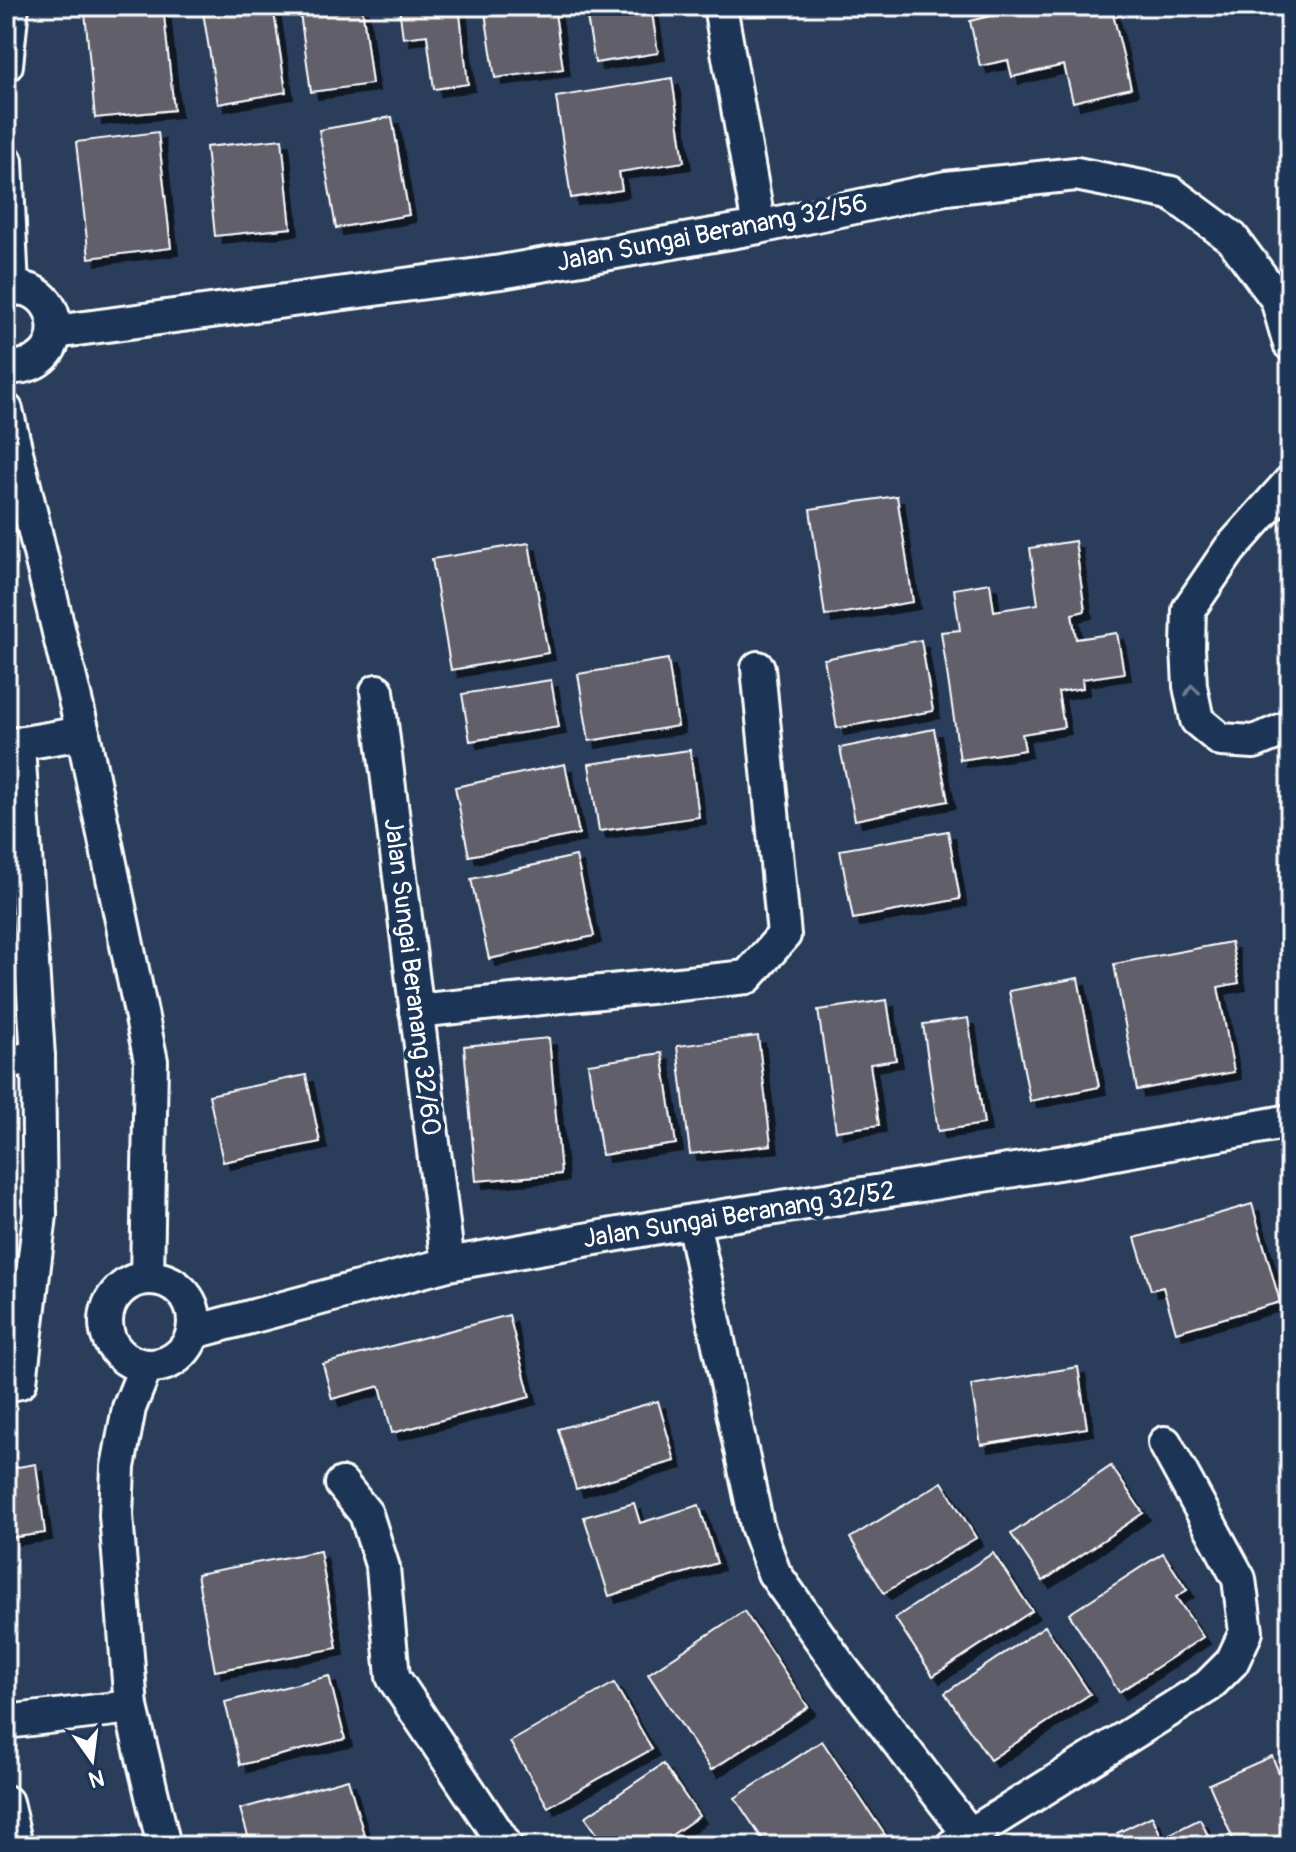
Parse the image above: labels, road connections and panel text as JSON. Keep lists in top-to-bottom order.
{
  "streets": {
    "street": ["Jalan Sungai Beranang 32/56", "Jalan Sungai Beranang 32/60", "Jalan Sungai Beranang 32/52"]
  },
  "crossings": [
    ["Jalan Sungai Beranang 32/60", "Jalan Sungai Beranang 32/52"]
  ],
  "north": "bottom"
}
